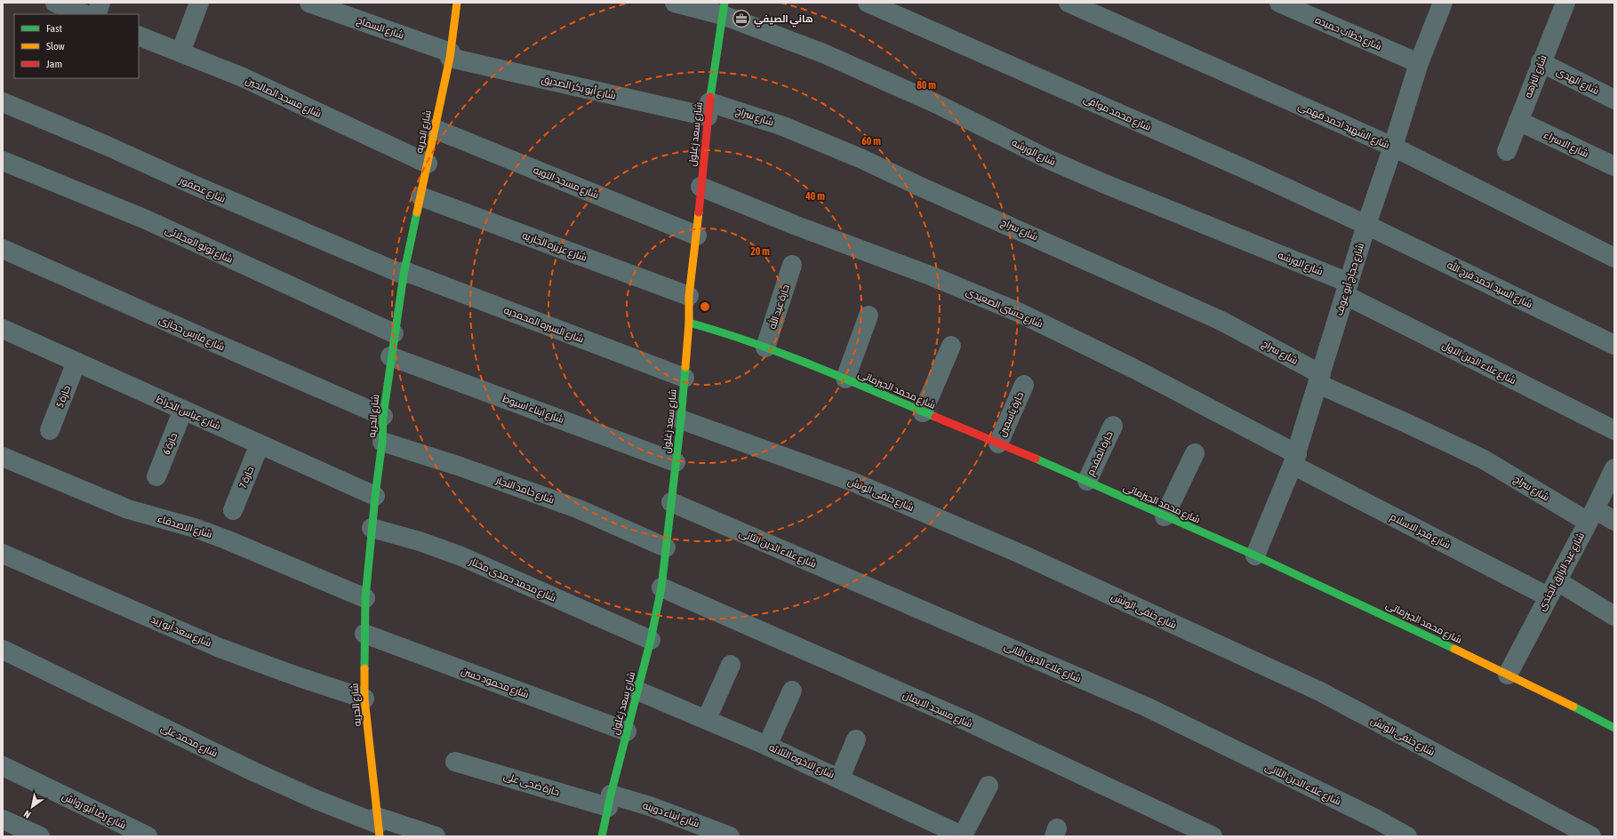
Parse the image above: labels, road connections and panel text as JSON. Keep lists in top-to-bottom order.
{
  "streets": {
    "street": [
      "شارع السماح",
      "شارع خطاب حميده",
      "شارع النزهه",
      "شارع الهدى",
      "شارع أبو بكر الصديق",
      "شارع مسجد الصالحين",
      "شارع محمد موافى",
      "شارع سراج",
      "شارع الشهيد احمد فهمى",
      "شارع الحريه",
      "شارع سعد زغلول",
      "شارع الاسراء",
      "شارع الورشه",
      "شارع مسجد التوبه",
      "شارع عصفور",
      "شارع توتو العجلاتى",
      "شارع عزيزه الجاريه",
      "شارع حجاج أبو عوف",
      "شارع السيد احمد فرج الله",
      "حارة عبد الله",
      "شارع حسنى الصعيدى",
      "شارع السيره المحمديه",
      "شارع فارس حجازى",
      "شارع علاء الدين الاول",
      "شارع محمد الجيزماتى",
      "حارة 5",
      "شارع ابناء اسيوط",
      "شارع عباس الخراط",
      "حارة ياسمين",
      "حارة 6",
      "حارة المقدم",
      "حارة 7",
      "شارع حامد النجار",
      "شارع حنفى الونش",
      "شارع الاصدقاء",
      "شارع فجر الاسلام",
      "شارع علاء الدين الثانى",
      "شارع عبد الرازق الجندى",
      "شارع محمد حمدى مختار",
      "شارع سعد أبو زيد",
      "شارع محمود حسن",
      "شارع مسجد الايمان",
      "شارع محمد على",
      "شارع الاخوه الثلاثه",
      "حارة ضحى على",
      "شارع رضا أبو رواش",
      "شارع ابناء دوينه"
    ]
  },
  "crossings": [
    ["شارع السماح", "شارع أبو بكر الصديق"],
    ["شارع السماح", "شارع الحريه"],
    ["شارع خطاب حميده", "شارع حجاج أبو عوف"],
    ["شارع النزهه", "شارع الهدى"],
    ["شارع النزهه", "شارع الاسراء"],
    ["شارع أبو بكر الصديق", "شارع سراج"],
    ["شارع أبو بكر الصديق", "شارع الحريه"],
    ["شارع أبو بكر الصديق", "شارع سعد زغلول"],
    ["شارع مسجد الصالحين", "شارع الحريه"],
    ["شارع محمد موافى", "شارع حجاج أبو عوف"],
    ["شارع محمد موافى", "شارع السيد احمد فرج الله"],
    ["شارع سراج", "شارع سعد زغلول"],
    ["شارع سراج", "شارع حجاج أبو عوف"],
    ["شارع سراج", "شارع عبد الرازق الجندى"],
    ["شارع الشهيد احمد فهمى", "شارع حجاج أبو عوف"],
    ["شارع الحريه", "شارع مسجد التوبه"],
    ["شارع الحريه", "شارع عصفور"],
    ["شارع الحريه", "شارع توتو العجلاتى"],
    ["شارع الحريه", "شارع عزيزه الجاريه"],
    ["شارع الحريه", "شارع السيره المحمديه"],
    ["شارع الحريه", "شارع فارس حجازى"],
    ["شارع الحريه", "شارع ابناء اسيوط"],
    ["شارع الحريه", "شارع عباس الخراط"],
    ["شارع الحريه", "شارع حامد النجار"],
    ["شارع الحريه", "شارع الاصدقاء"],
    ["شارع الحريه", "شارع محمد حمدى مختار"],
    ["شارع الحريه", "شارع سعد أبو زيد"],
    ["شارع الحريه", "شارع محمود حسن"],
    ["شارع الحريه", "شارع محمد على"],
    ["شارع سعد زغلول", "شارع الورشه"],
    ["شارع سعد زغلول", "شارع مسجد التوبه"],
    ["شارع سعد زغلول", "شارع عزيزه الجاريه"],
    ["شارع سعد زغلول", "شارع حسنى الصعيدى"],
    ["شارع سعد زغلول", "شارع السيره المحمديه"],
    ["شارع سعد زغلول", "شارع محمد الجيزماتى"],
    ["شارع سعد زغلول", "شارع ابناء اسيوط"],
    ["شارع سعد زغلول", "شارع حامد النجار"],
    ["شارع سعد زغلول", "شارع حنفى الونش"],
    ["شارع سعد زغلول", "شارع علاء الدين الثانى"],
    ["شارع سعد زغلول", "شارع محمد حمدى مختار"],
    ["شارع سعد زغلول", "شارع محمود حسن"],
    ["شارع سعد زغلول", "شارع مسجد الايمان"],
    ["شارع سعد زغلول", "شارع الاخوه الثلاثه"],
    ["شارع سعد زغلول", "حارة ضحى على"],
    ["شارع سعد زغلول", "شارع ابناء دوينه"],
    ["شارع الورشه", "شارع حجاج أبو عوف"],
    ["شارع الورشه", "شارع علاء الدين الاول"],
    ["شارع عصفور", "شارع السيره المحمديه"],
    ["شارع حجاج أبو عوف", "شارع السيد احمد فرج الله"],
    ["شارع حجاج أبو عوف", "شارع حسنى الصعيدى"],
    ["شارع حجاج أبو عوف", "شارع علاء الدين الاول"],
    ["شارع حجاج أبو عوف", "شارع محمد الجيزماتى"],
    ["شارع حجاج أبو عوف", "شارع فجر الاسلام"],
    ["حارة عبد الله", "شارع محمد الجيزماتى"],
    ["شارع حسنى الصعيدى", "شارع فجر الاسلام"],
    ["شارع محمد الجيزماتى", "حارة ياسمين"],
    ["شارع محمد الجيزماتى", "حارة المقدم"],
    ["شارع محمد الجيزماتى", "شارع عبد الرازق الجندى"],
    ["حارة 5", "شارع عباس الخراط"],
    ["شارع عباس الخراط", "حارة 6"],
    ["شارع عباس الخراط", "حارة 7"],
    ["شارع فجر الاسلام", "شارع عبد الرازق الجندى"],
    ["حارة ضحى على", "شارع ابناء دوينه"]
  ],
  "places": {
    "office": ["هاني الصيفي"]
  },
  "legend": ["Fast", "Slow", "Jam"],
  "north": "bottom left",
  "rings": [
    "80 m",
    "60 m",
    "40 m",
    "20 m"
  ]
}
